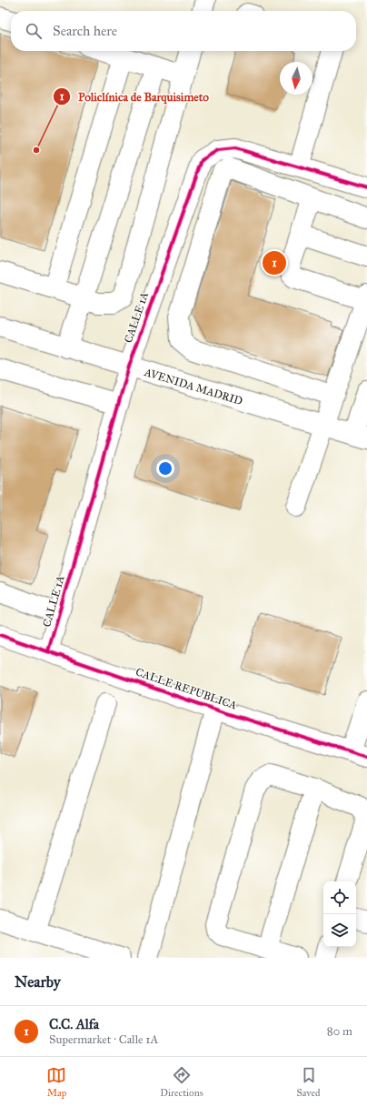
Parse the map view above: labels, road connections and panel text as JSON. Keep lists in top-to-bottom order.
{
  "streets": {
    "street": ["CALLE 1A", "AVENIDA MADRID", "CALLE REPUBLICA"]
  },
  "crossings": [
    ["CALLE 1A", "AVENIDA MADRID"],
    ["CALLE 1A", "CALLE REPUBLICA"]
  ],
  "places": ["Policlínica de Barquisimeto"],
  "north": "bottom",
  "page": {
    "search": "Search here",
    "pins": "1",
    "heading": "Nearby",
    "list": [
      {
        "mark": "1",
        "name": "C.C. Alfa",
        "note": "Supermarket · Calle 1A",
        "value": "80 m"
      }
    ],
    "nav": ["Map", "Directions", "Saved"]
  }
}
